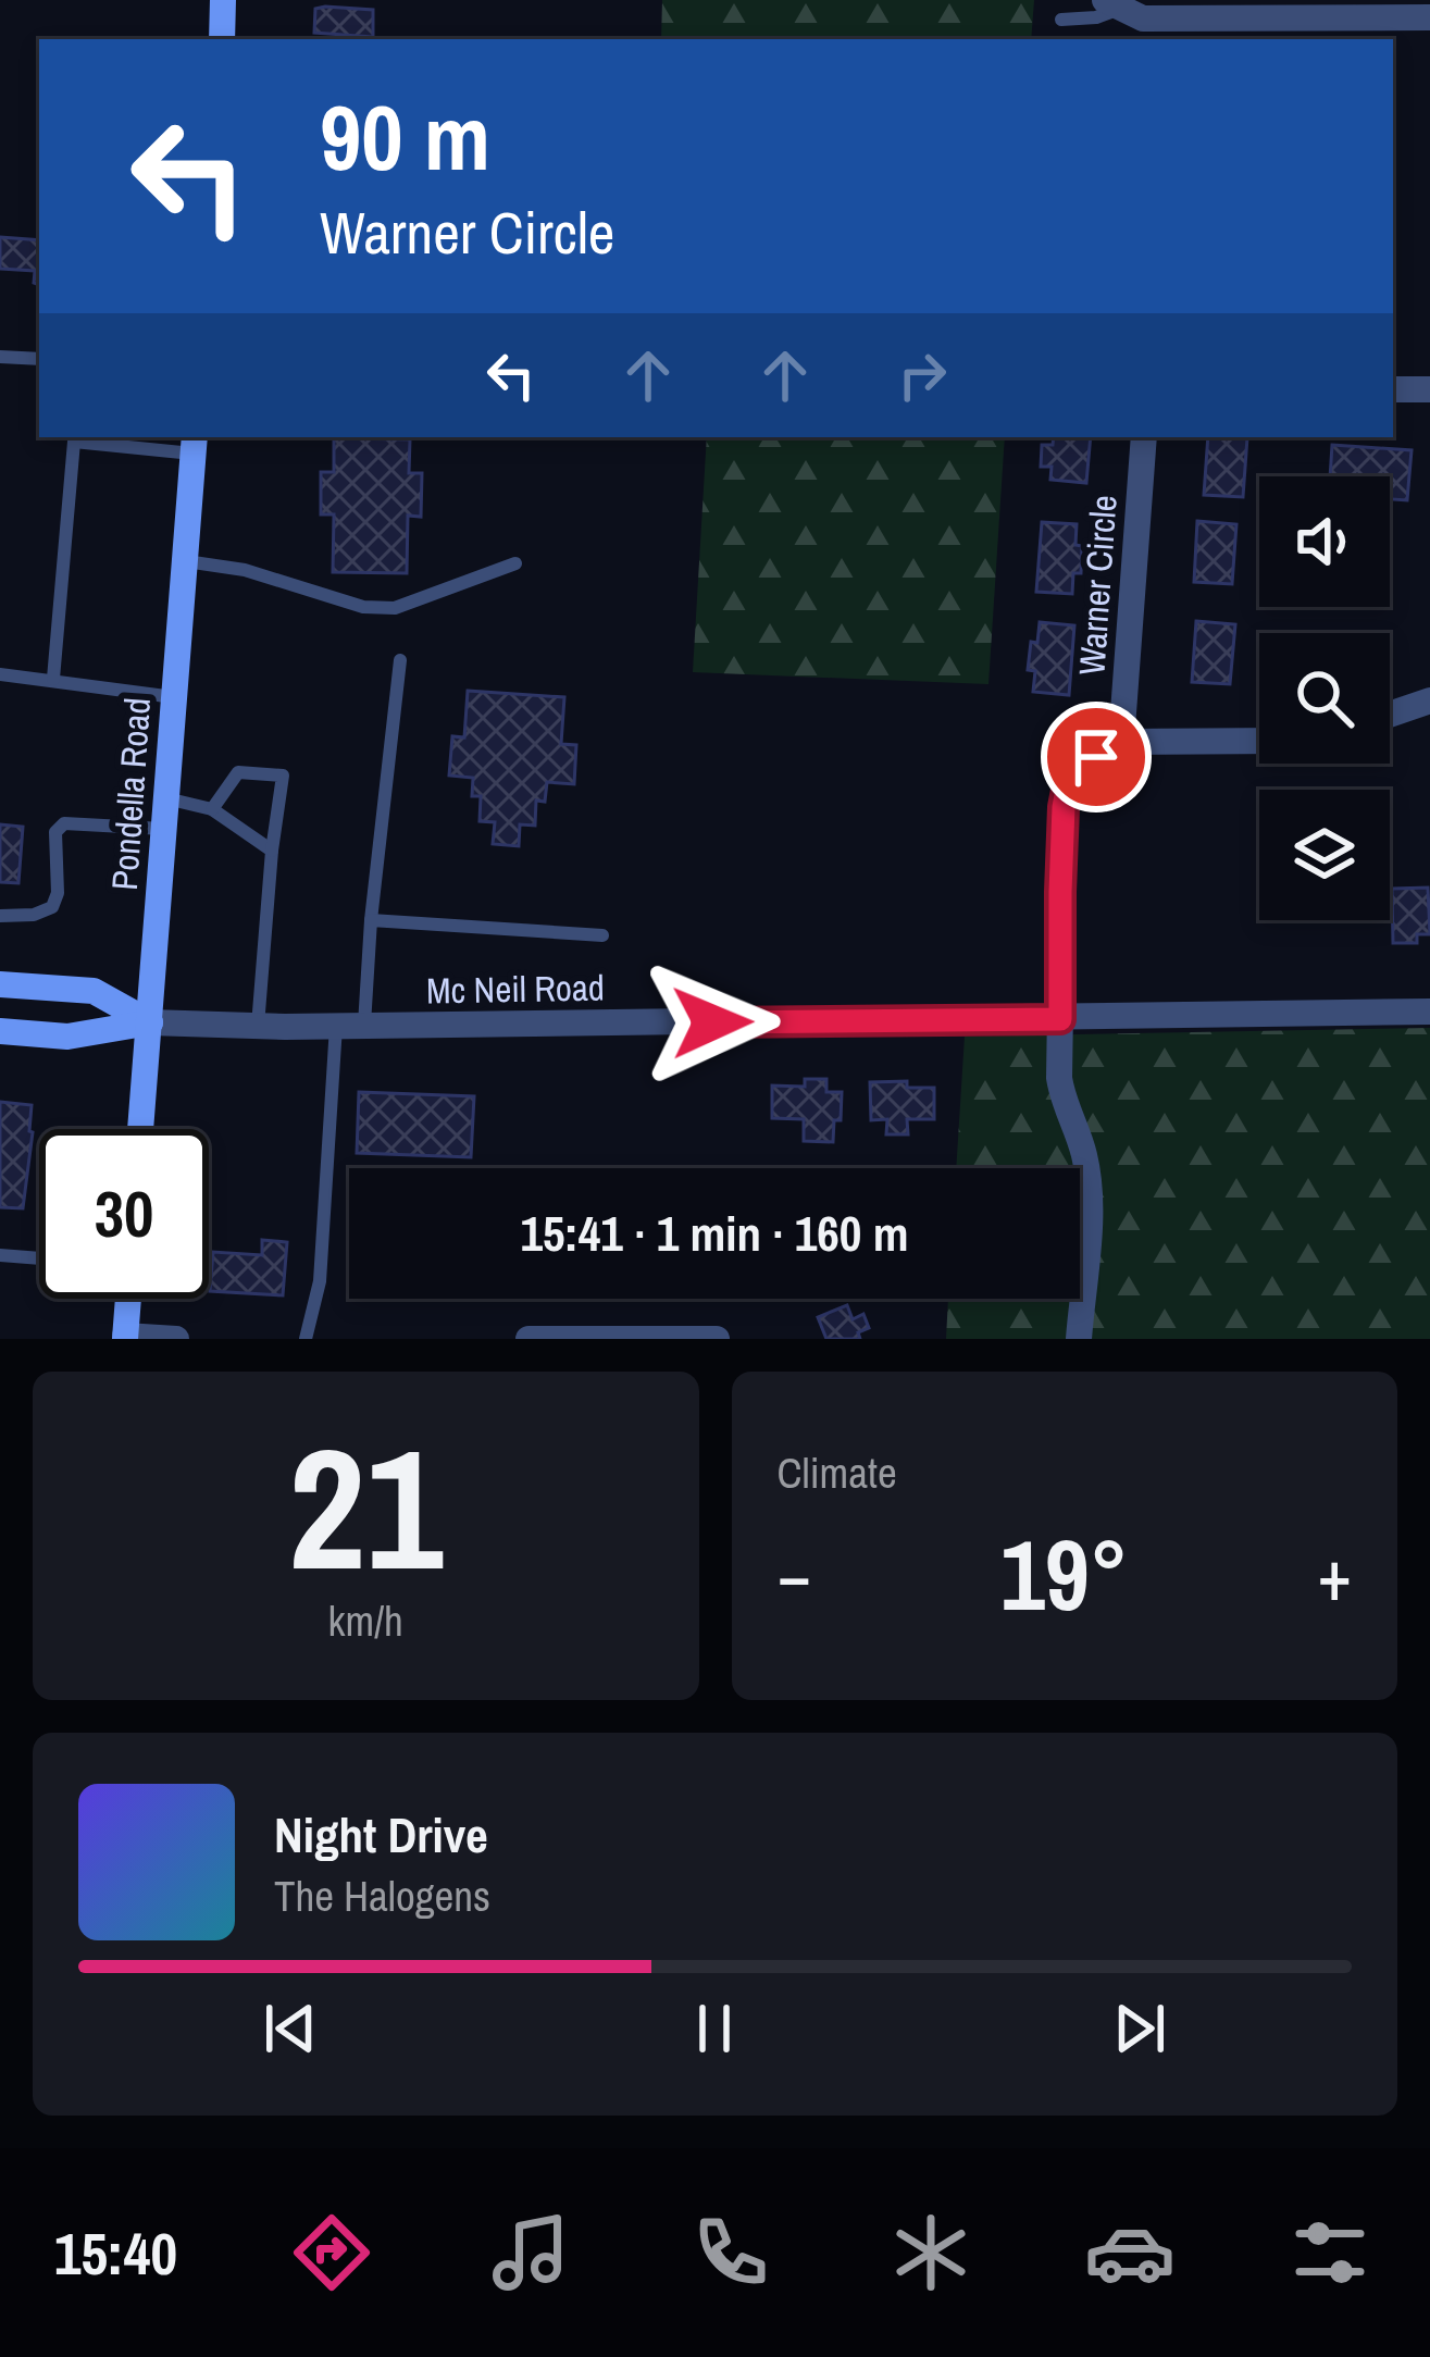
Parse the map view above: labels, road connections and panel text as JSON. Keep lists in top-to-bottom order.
{
  "streets": {
    "main road": ["Pondella Road"],
    "street": ["Warner Circle", "Mc Neil Road"]
  },
  "crossings": [
    ["Pondella Road", "Mc Neil Road"]
  ],
  "page": {
    "turn": ["90 m", "Warner Circle"],
    "limit": "30",
    "trip": "15:41 · 1 min · 160 m",
    "tile": [
      ["21", "km/h"],
      "Climate"
    ],
    "heat": ["−", "19°", "+"],
    "song": ["Night Drive", "The Halogens"],
    "tabs": "15:40"
  }
}
